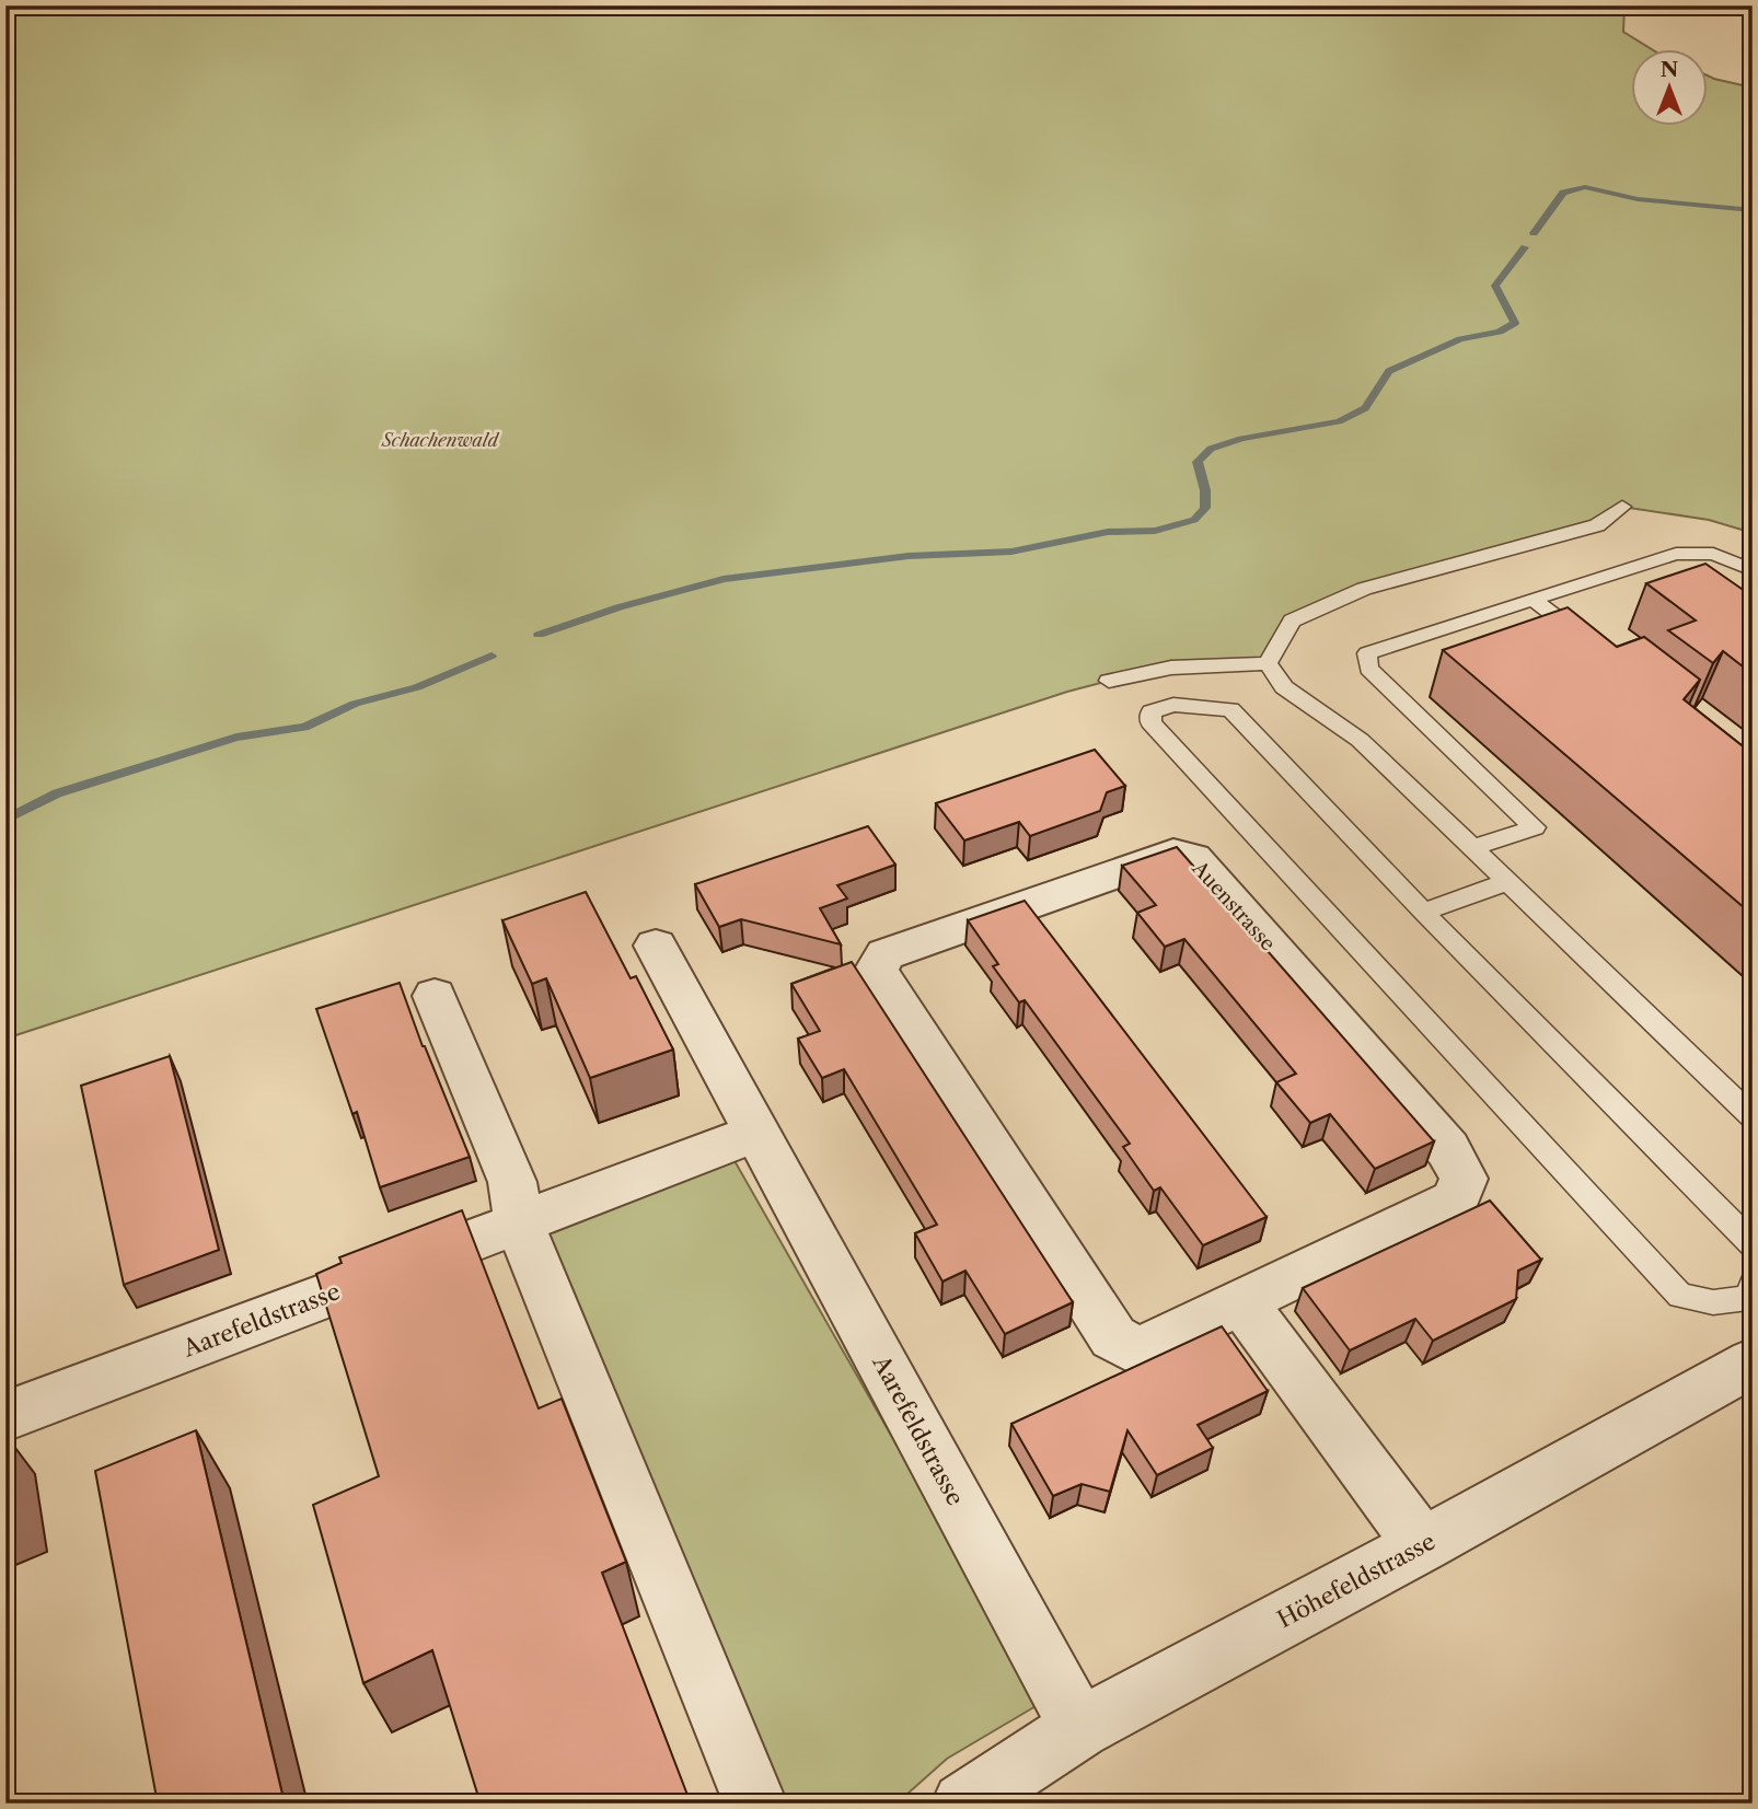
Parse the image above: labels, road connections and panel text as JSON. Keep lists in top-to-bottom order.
{
  "streets": {
    "street": ["Auenstrasse", "Aarefeldstrasse", "Höhefeldstrasse"]
  },
  "crossings": [
    ["Aarefeldstrasse", "Höhefeldstrasse"]
  ],
  "parks": ["Schachenwald"],
  "north": "top"
}
